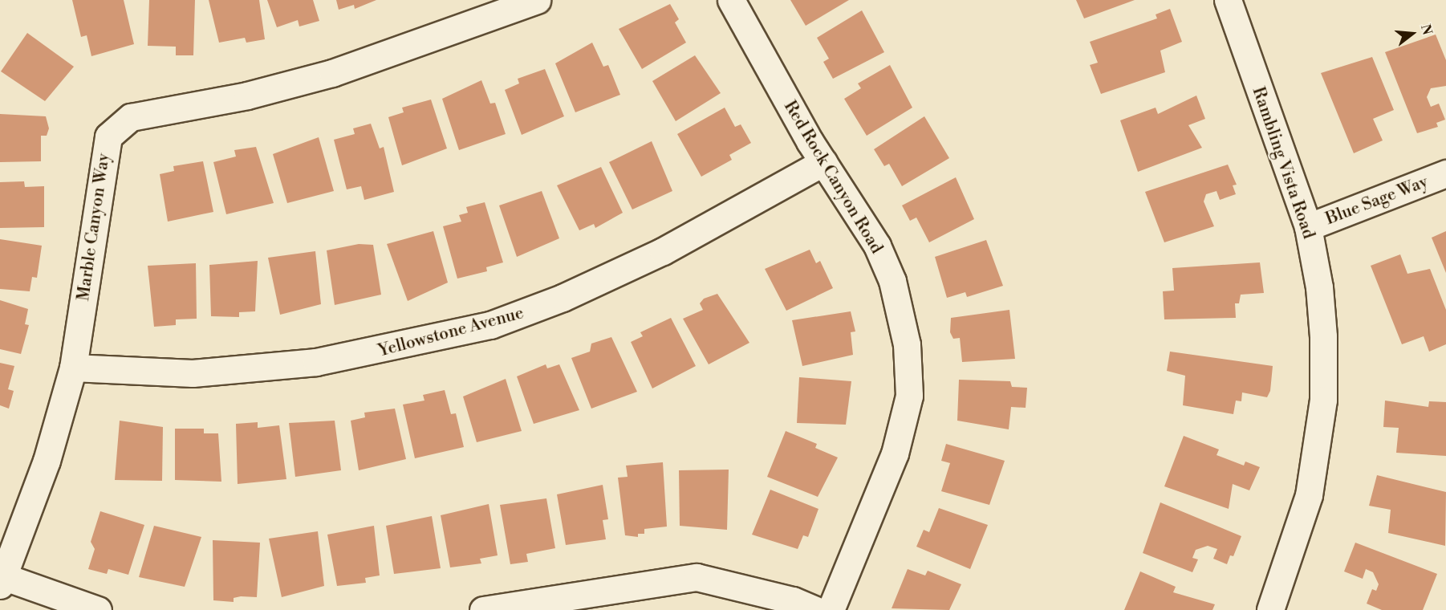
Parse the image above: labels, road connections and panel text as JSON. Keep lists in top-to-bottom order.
{
  "streets": {
    "street": [
      "Rambling Vista Road",
      "Red Rock Canyon Road",
      "Blue Sage Way",
      "Marble Canyon Way",
      "Yellowstone Avenue"
    ]
  },
  "crossings": [
    ["Rambling Vista Road", "Blue Sage Way"],
    ["Red Rock Canyon Road", "Yellowstone Avenue"],
    ["Marble Canyon Way", "Yellowstone Avenue"]
  ],
  "north": "right"
}
